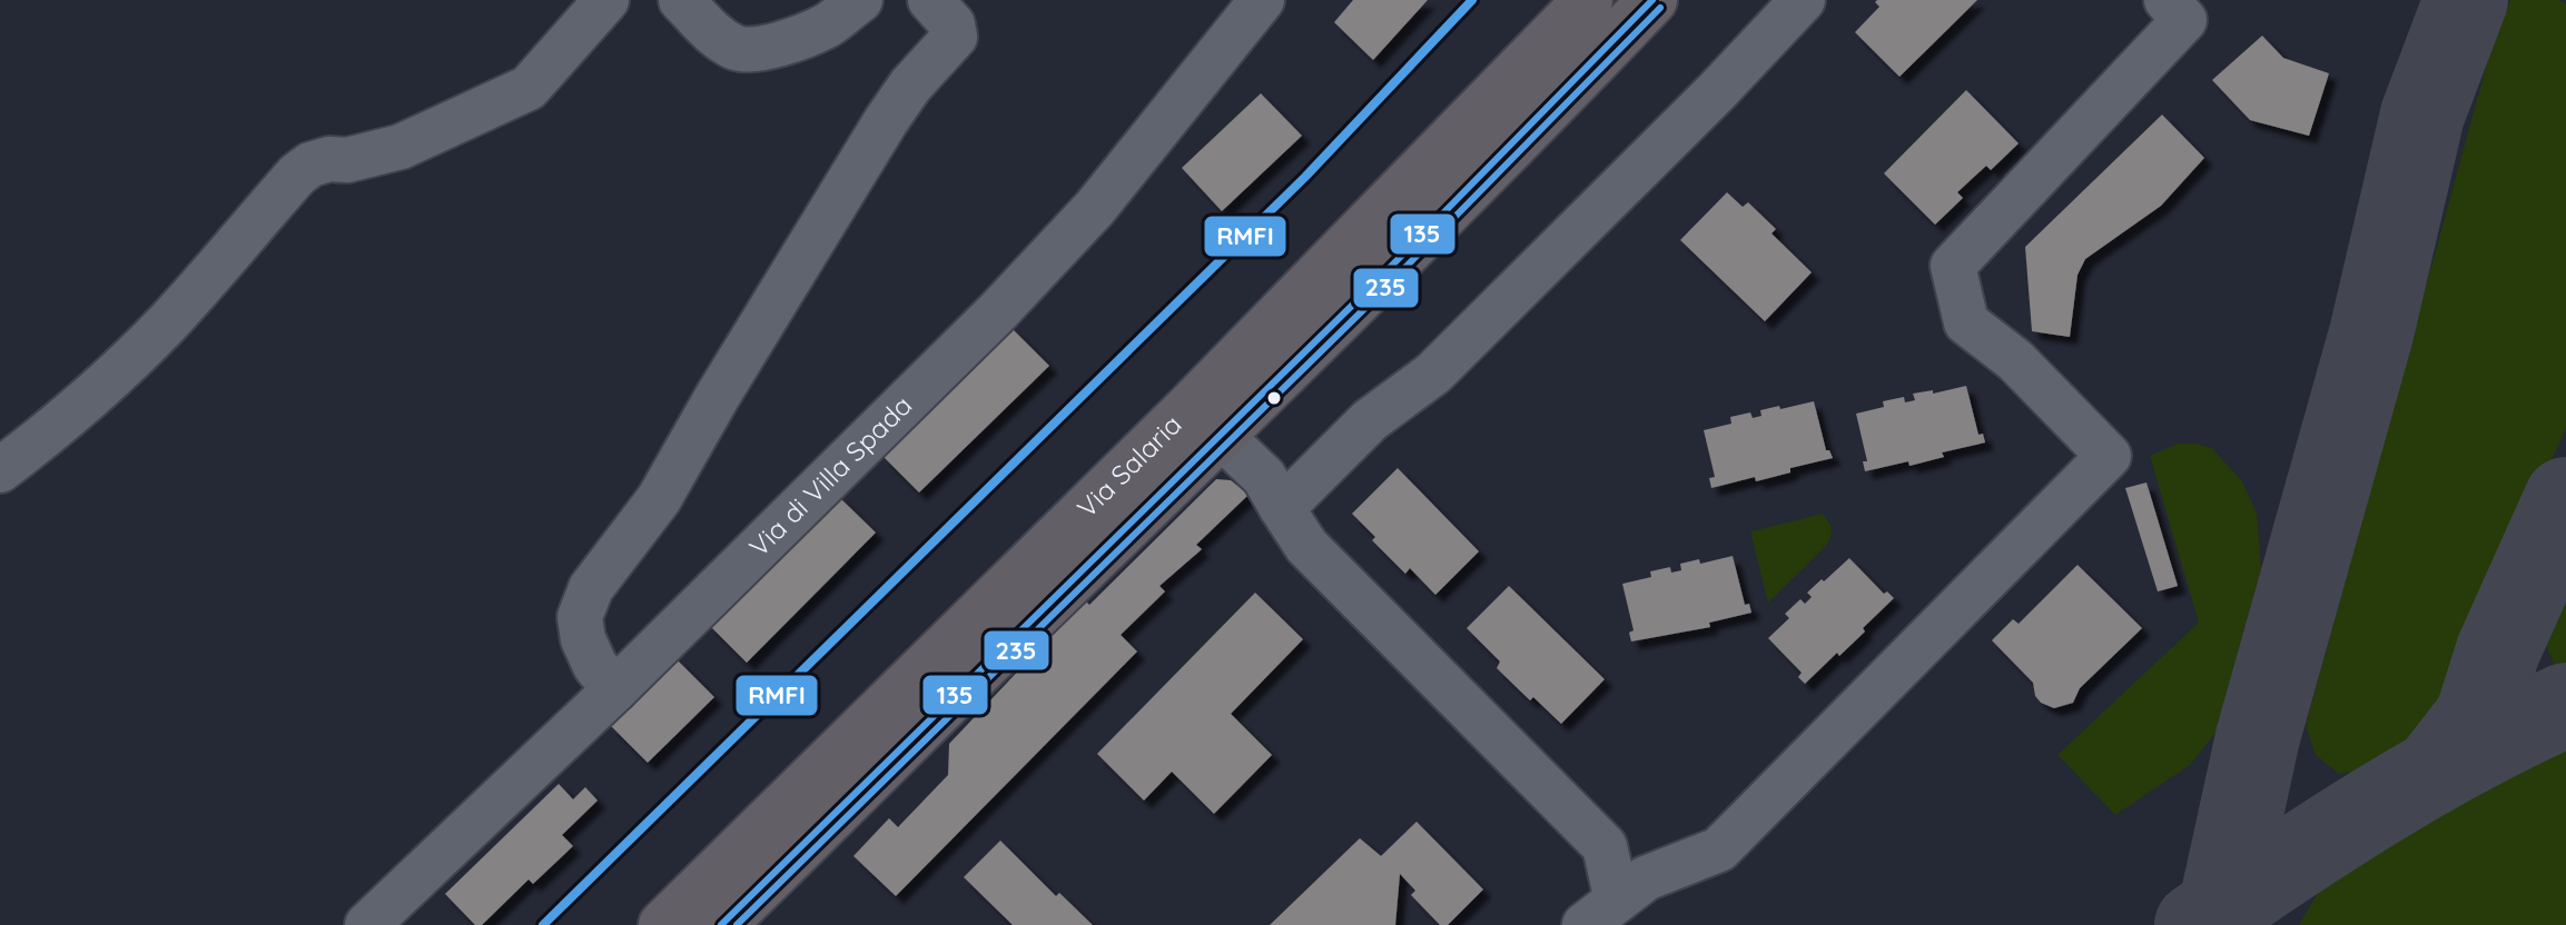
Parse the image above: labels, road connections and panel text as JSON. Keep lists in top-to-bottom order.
{
  "streets": {
    "main road": ["Via Salaria"],
    "street": ["Via di Villa Spada"]
  },
  "lines": ["transit line RMFI", "transit line 135", "transit line 235"]
}
